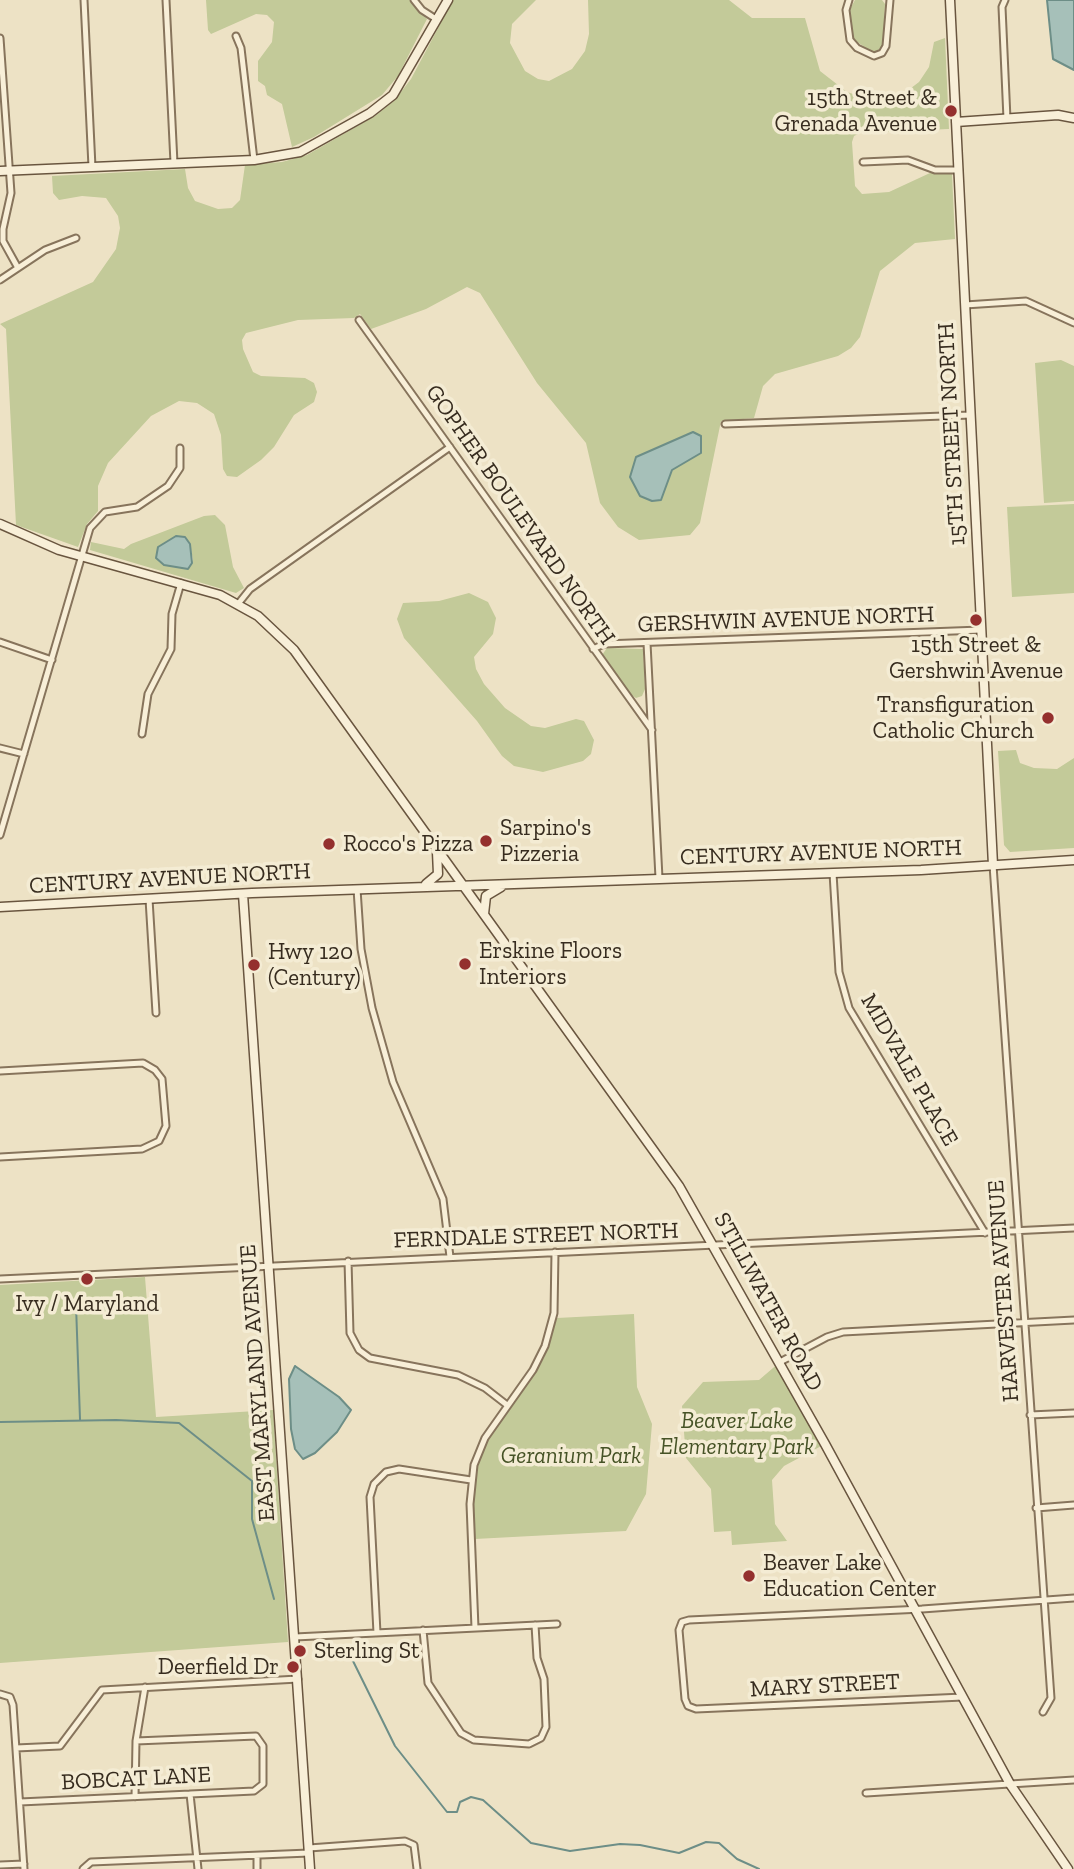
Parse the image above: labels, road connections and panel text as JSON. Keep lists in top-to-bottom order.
{
  "streets": {
    "street": [
      "15TH STREET NORTH",
      "GOPHER BOULEVARD NORTH",
      "GERSHWIN AVENUE NORTH",
      "CENTURY AVENUE NORTH",
      "MIDVALE PLACE",
      "FERNDALE STREET NORTH",
      "HARVESTER AVENUE",
      "STILLWATER ROAD",
      "EAST MARYLAND AVENUE",
      "MARY STREET",
      "BOBCAT LANE"
    ]
  },
  "crossings": [
    ["15TH STREET NORTH", "GERSHWIN AVENUE NORTH"],
    ["15TH STREET NORTH", "CENTURY AVENUE NORTH"],
    ["15TH STREET NORTH", "HARVESTER AVENUE"],
    ["GOPHER BOULEVARD NORTH", "GERSHWIN AVENUE NORTH"],
    ["CENTURY AVENUE NORTH", "MIDVALE PLACE"],
    ["CENTURY AVENUE NORTH", "HARVESTER AVENUE"],
    ["CENTURY AVENUE NORTH", "STILLWATER ROAD"],
    ["CENTURY AVENUE NORTH", "EAST MARYLAND AVENUE"],
    ["MIDVALE PLACE", "FERNDALE STREET NORTH"],
    ["FERNDALE STREET NORTH", "HARVESTER AVENUE"],
    ["FERNDALE STREET NORTH", "STILLWATER ROAD"],
    ["FERNDALE STREET NORTH", "EAST MARYLAND AVENUE"],
    ["STILLWATER ROAD", "MARY STREET"]
  ],
  "parks": ["Beaver Lake Elementary Park", "Geranium Park"],
  "places": [
    "15th Street & Grenada Avenue",
    "15th Street & Gershwin Avenue",
    "Transfiguration Catholic Church",
    "Sarpino's Pizzeria",
    "Rocco's Pizza",
    "Erskine Floors Interiors",
    "Hwy 120 (Century)",
    "Ivy / Maryland",
    "Beaver Lake Education Center",
    "Sterling St",
    "Deerfield Dr"
  ]
}
